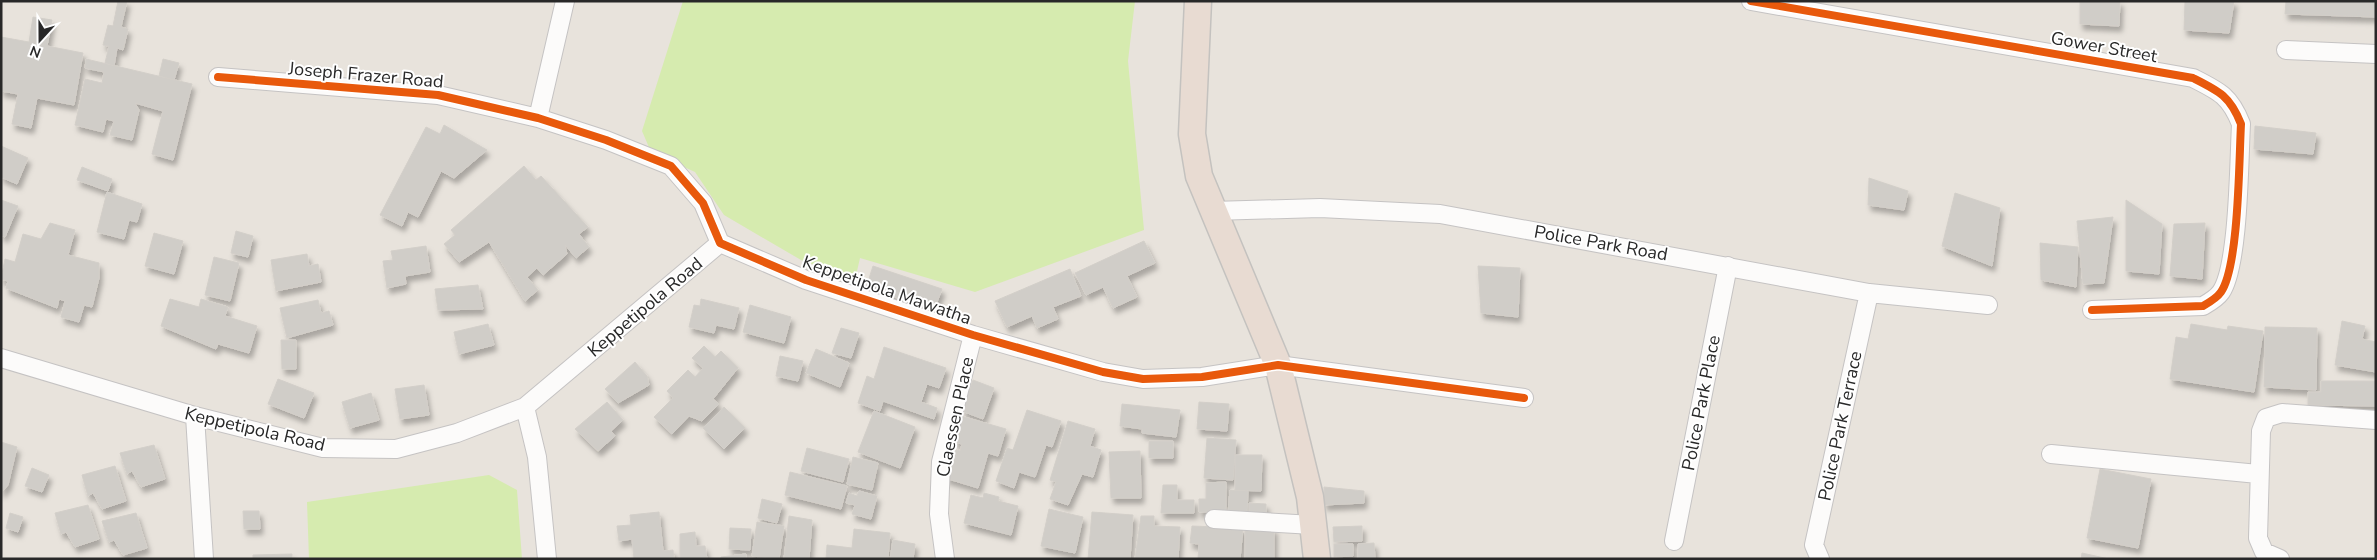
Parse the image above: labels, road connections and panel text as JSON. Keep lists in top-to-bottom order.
{
  "streets": {
    "street": [
      "Gower Street",
      "Joseph Frazer Road",
      "Police Park Road",
      "Keppetipola Mawatha",
      "Keppetipola Road",
      "Police Park Place",
      "Claessen Place",
      "Police Park Terrace"
    ]
  },
  "crossings": [
    ["Police Park Road", "Police Park Place"],
    ["Police Park Road", "Police Park Terrace"],
    ["Keppetipola Mawatha", "Keppetipola Road"],
    ["Keppetipola Mawatha", "Claessen Place"]
  ],
  "north": "bottom"
}
